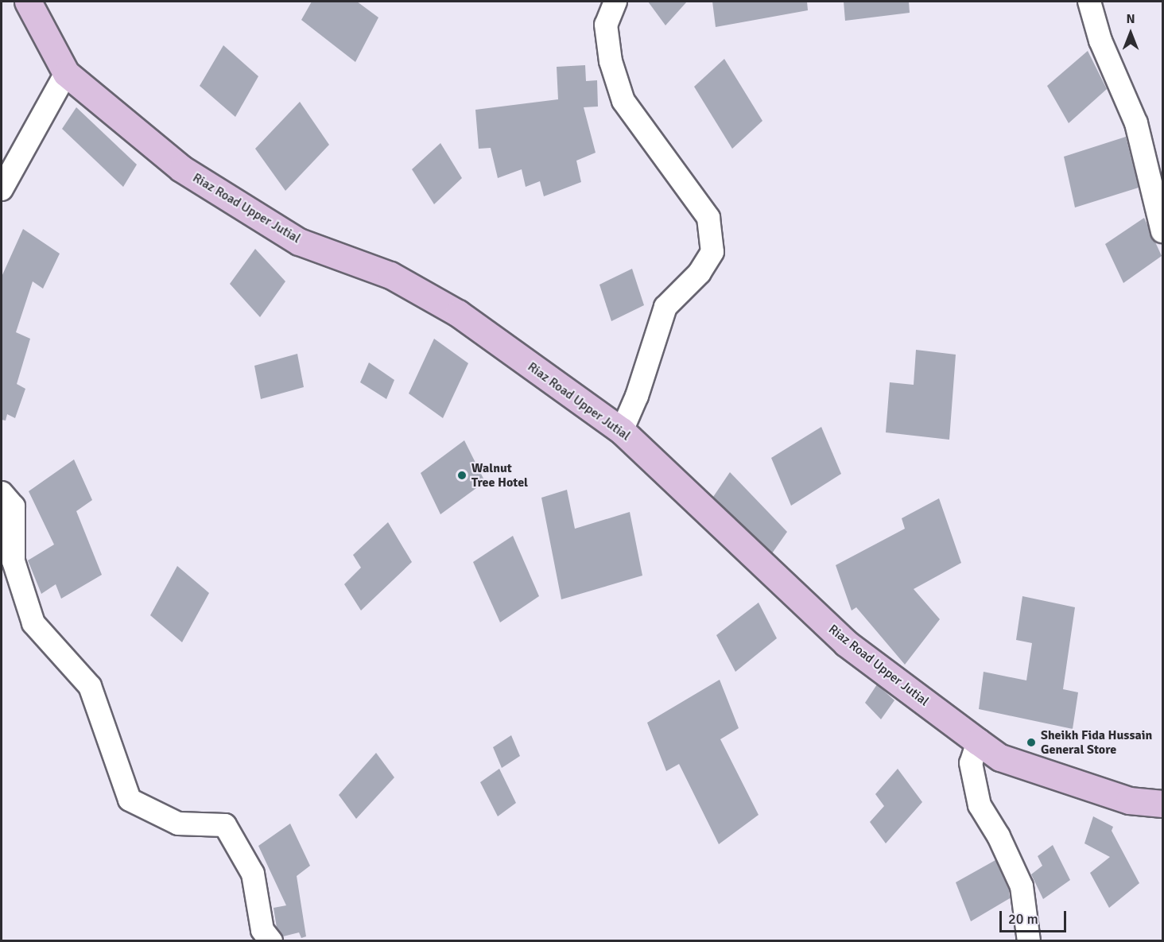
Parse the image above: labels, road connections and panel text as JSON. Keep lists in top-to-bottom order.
{
  "streets": {
    "main road": ["Riaz Road Upper Jutial"]
  },
  "places": ["Walnut Tree Hotel", "Sheikh Fida Hussain General Store"],
  "scale_bar": "20 m",
  "north": "top"
}
